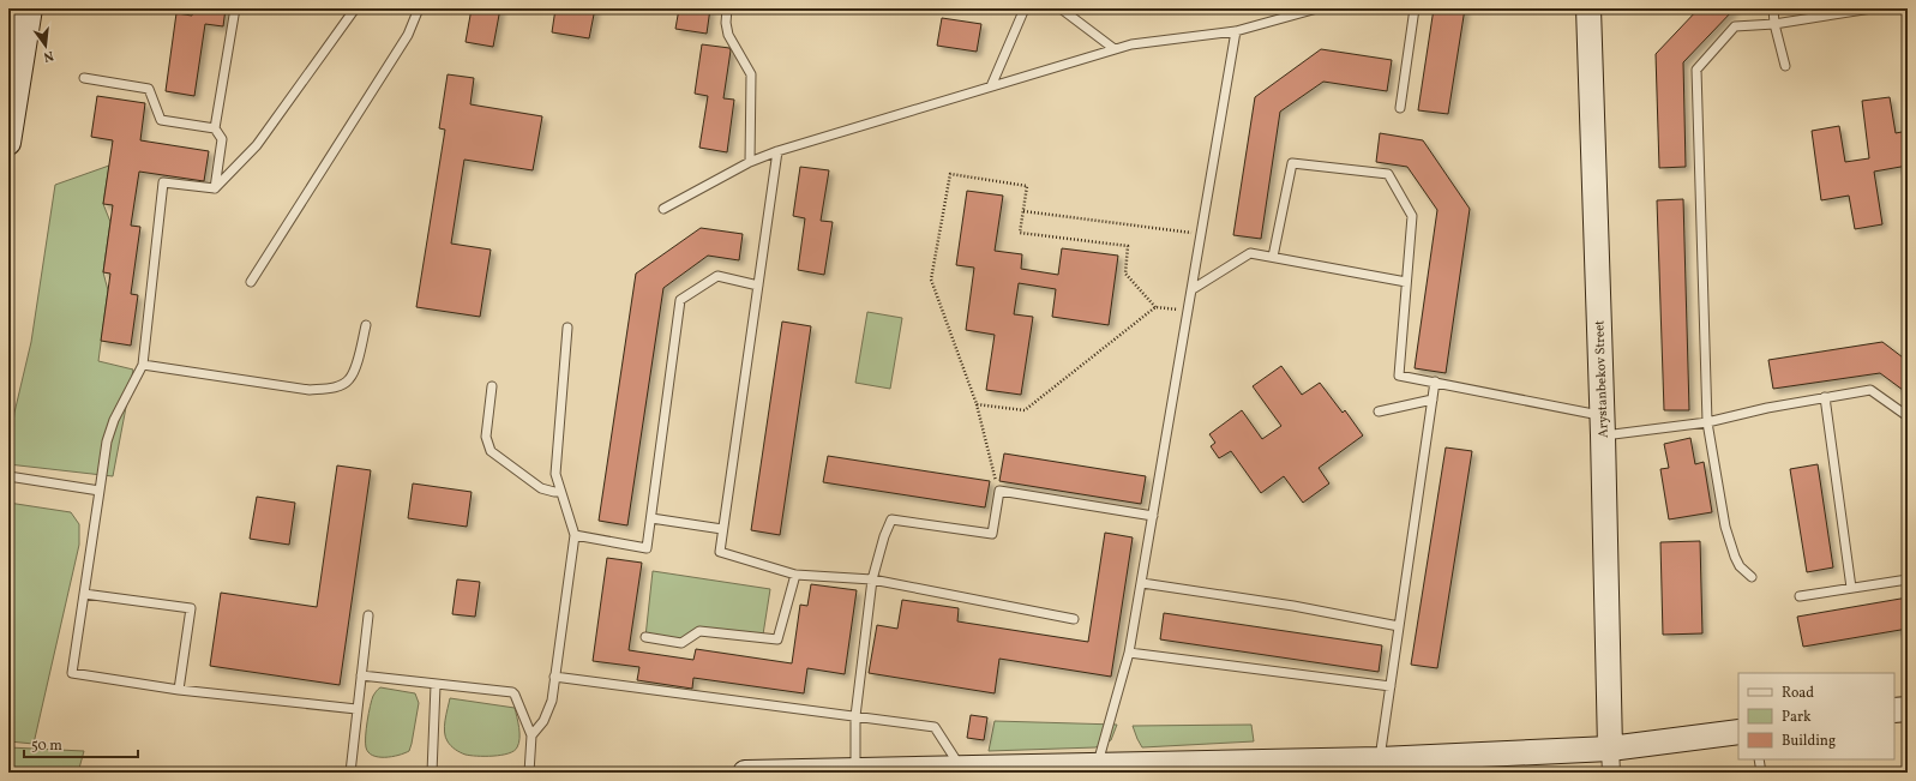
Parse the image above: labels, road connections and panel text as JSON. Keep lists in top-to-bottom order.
{
  "streets": {
    "street": ["Arystanbekov Street"]
  },
  "legend": ["Road", "Park", "Building"],
  "scale_bar": "50 m",
  "north": "bottom"
}
